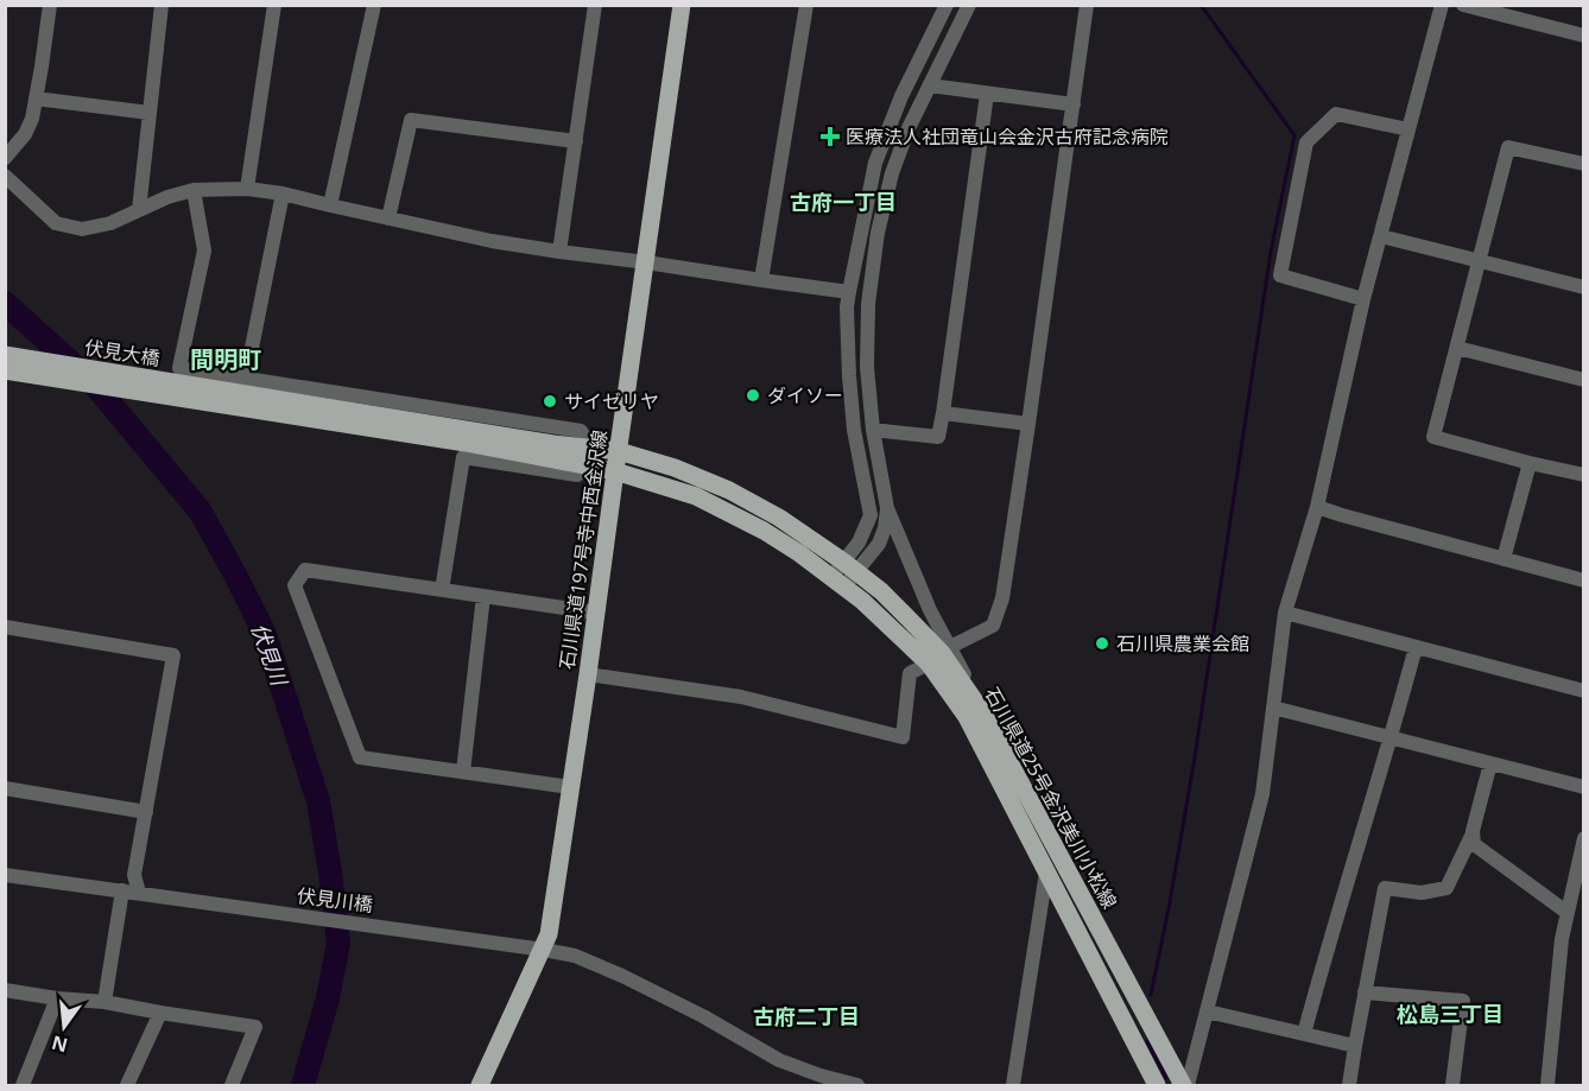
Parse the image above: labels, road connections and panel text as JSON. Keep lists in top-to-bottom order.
{
  "streets": {
    "main road": ["伏見大橋", "石川県道197号寺中西金沢線", "石川県道25号金沢美川小松線"],
    "street": ["伏見川橋"]
  },
  "crossings": [
    ["伏見大橋", "石川県道25号金沢美川小松線"],
    ["石川県道197号寺中西金沢線", "石川県道25号金沢美川小松線"],
    ["石川県道197号寺中西金沢線", "伏見川橋"]
  ],
  "districts": [
    "古府一丁目",
    "間明町",
    "松島三丁目",
    "古府二丁目"
  ],
  "water": ["伏見川"],
  "places": {
    "health": ["医療法人社団竜山会金沢古府記念病院"],
    "other": ["ダイソー", "サイゼリヤ", "石川県農業会館"]
  },
  "north": "bottom"
}
